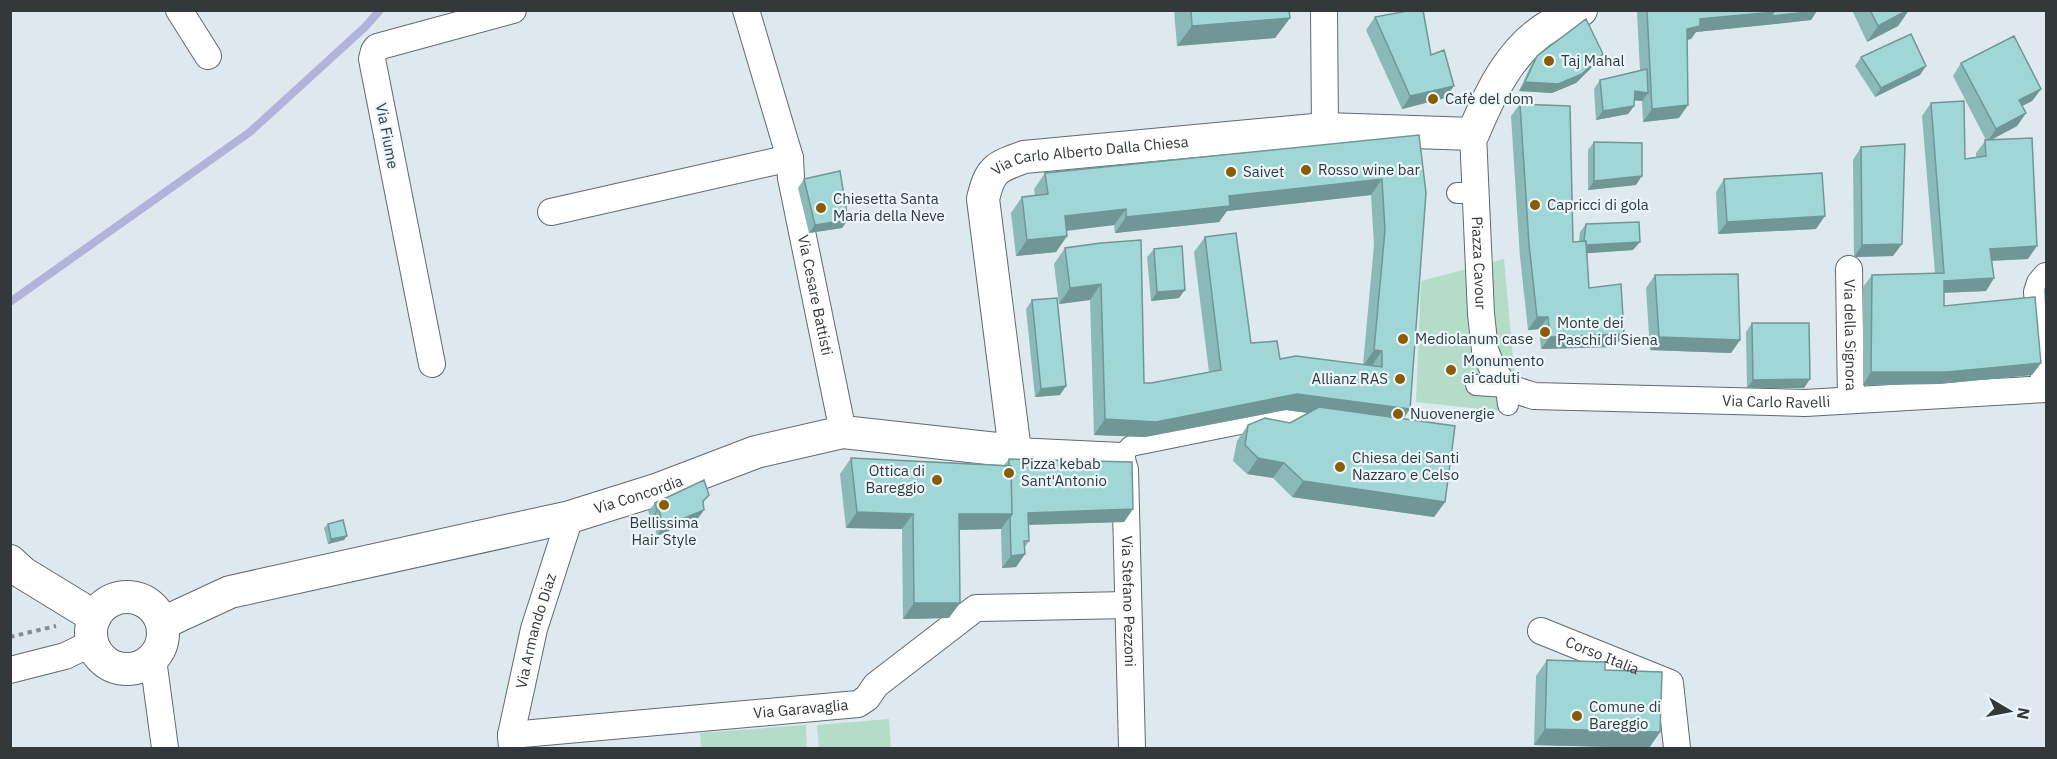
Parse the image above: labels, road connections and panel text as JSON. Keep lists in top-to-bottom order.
{
  "streets": {
    "street": [
      "Via Fiume",
      "Via Carlo Alberto Dalla Chiesa",
      "Piazza Cavour",
      "Via Cesare Battisti",
      "Via della Signora",
      "Via Carlo Ravelli",
      "Via Concordia",
      "Via Stefano Pezzoni",
      "Via Armando Diaz",
      "Corso Italia",
      "Via Garavaglia"
    ]
  },
  "crossings": [
    ["Via Carlo Alberto Dalla Chiesa", "Piazza Cavour"],
    ["Via Carlo Alberto Dalla Chiesa", "Via Concordia"],
    ["Piazza Cavour", "Via Carlo Ravelli"],
    ["Via Cesare Battisti", "Via Concordia"],
    ["Via della Signora", "Via Carlo Ravelli"],
    ["Via Concordia", "Via Stefano Pezzoni"],
    ["Via Concordia", "Via Armando Diaz"],
    ["Via Stefano Pezzoni", "Via Garavaglia"],
    ["Via Armando Diaz", "Via Garavaglia"]
  ],
  "places": [
    "Taj Mahal",
    "Cafè del dom",
    "Rosso wine bar",
    "Saivet",
    "Capricci di gola",
    "Chiesetta Santa Maria della Neve",
    "Monte dei Paschi di Siena",
    "Mediolanum case",
    "Monumento ai caduti",
    "Allianz RAS",
    "Nuovenergie",
    "Chiesa dei Santi Nazzaro e Celso",
    "Pizza kebab Sant'Antonio",
    "Ottica di Bareggio",
    "Bellissima Hair Style",
    "Comune di Bareggio"
  ],
  "north": "right"
}
